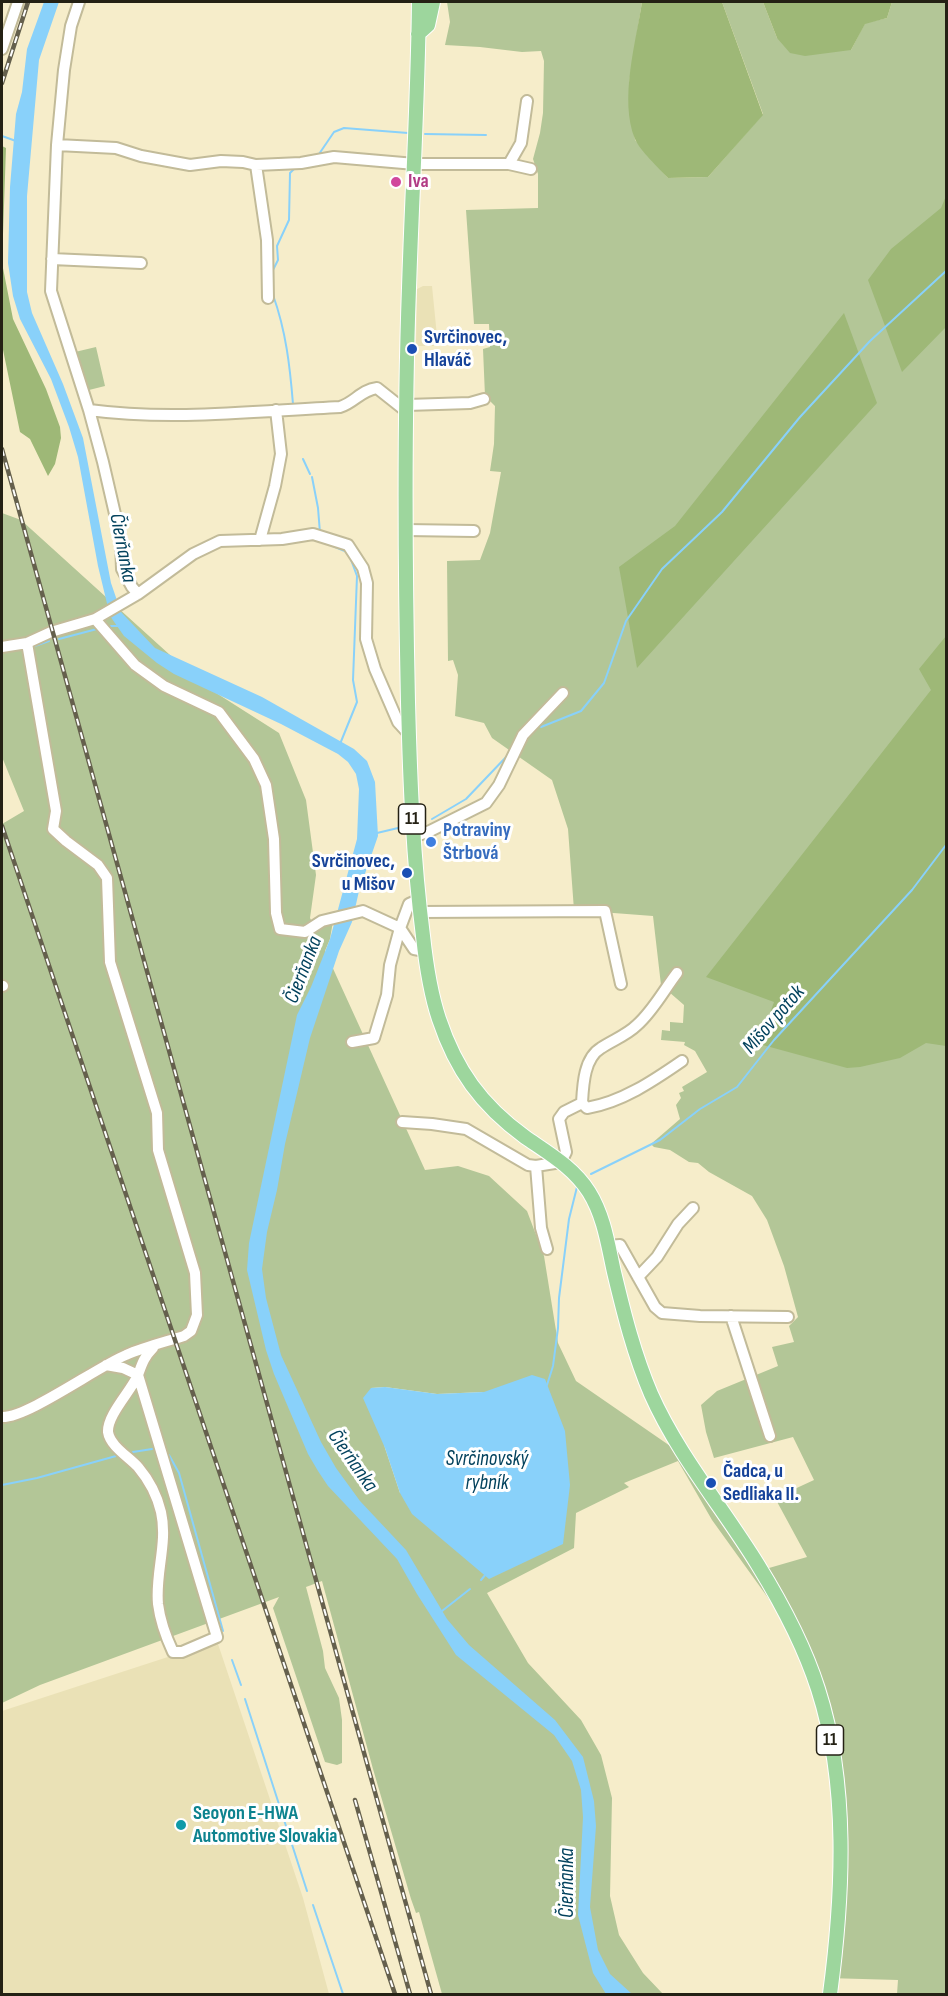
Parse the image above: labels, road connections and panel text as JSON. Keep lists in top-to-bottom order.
{
  "streets": {
    "main road": ["11"]
  },
  "water": ["Čierňanka", "Mišov potok", "Svrčinovský rybník"],
  "places": [
    "Iva",
    "Svrčinovec, Hlaváč",
    "Potraviny Štrbová",
    "Svrčinovec, u Mišov",
    "Čadca, u Sedliaka II.",
    "Seoyon E-HWA Automotive Slovakia"
  ]
}
